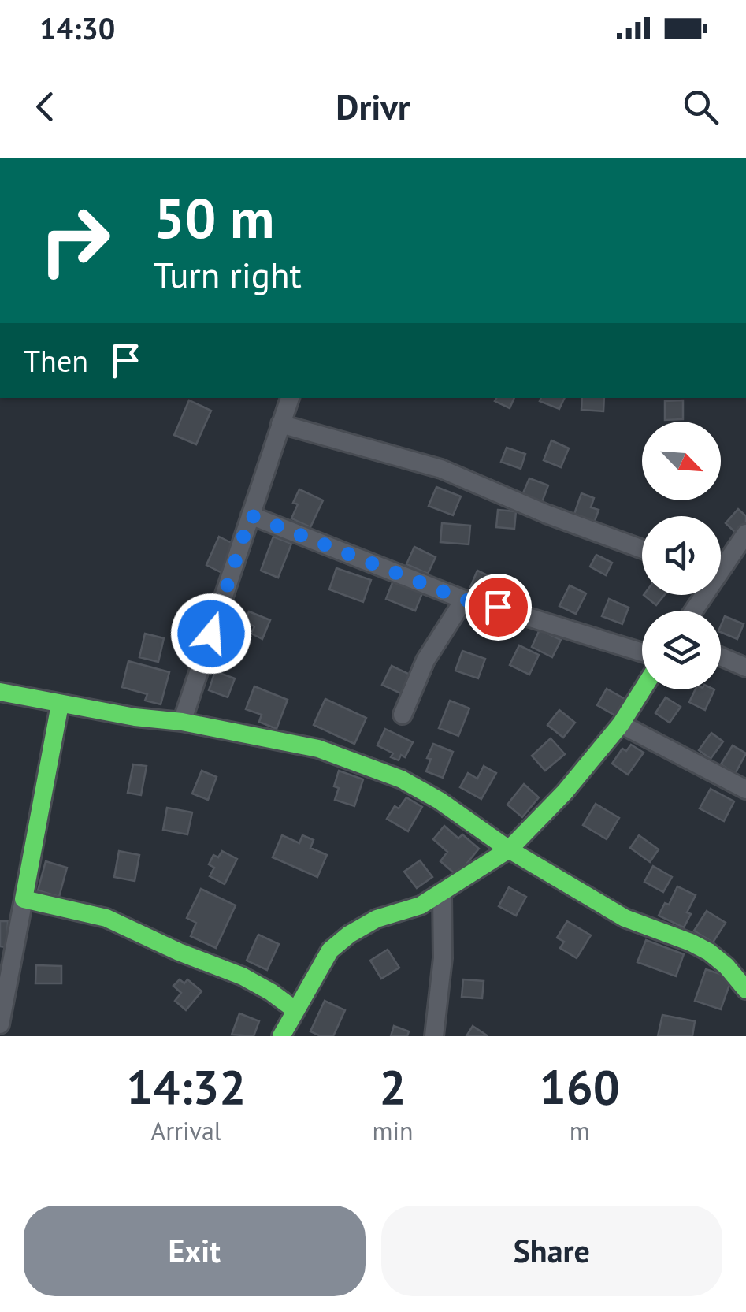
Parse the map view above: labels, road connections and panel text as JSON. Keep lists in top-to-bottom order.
{
  "north": "bottom right",
  "page": {
    "status": "14:30",
    "header": "Drivr",
    "turn": ["50 m", "Turn right"],
    "then": "Then",
    "eta": [
      "14:32",
      "Arrival",
      "2",
      "min",
      "160",
      "m"
    ],
    "buttons": ["Exit", "Share"]
  }
}
